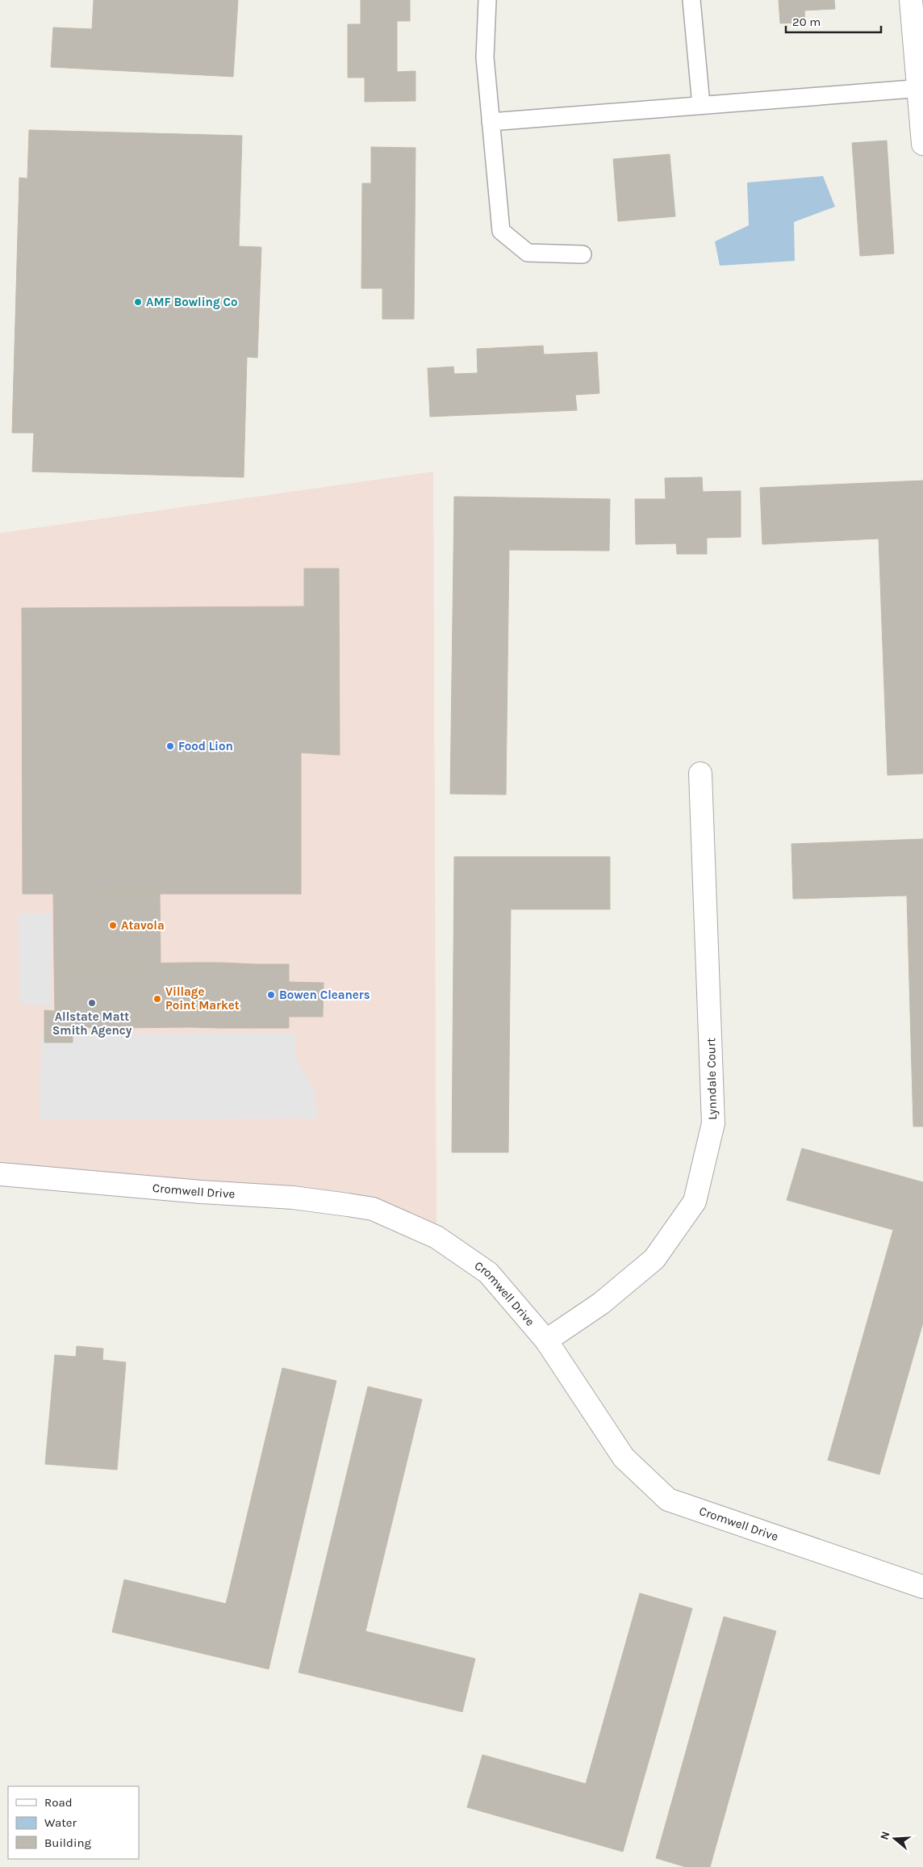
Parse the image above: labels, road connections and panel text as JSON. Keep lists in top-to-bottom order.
{
  "streets": {
    "street": ["Lynndale Court", "Cromwell Drive"]
  },
  "crossings": [
    ["Lynndale Court", "Cromwell Drive"]
  ],
  "places": [
    "AMF Bowling Co",
    "Food Lion",
    "Atavola",
    "Bowen Cleaners",
    "Village Point Market",
    "Allstate Matt Smith Agency"
  ],
  "legend": ["Road", "Water", "Building"],
  "scale_bar": "20 m",
  "north": "left"
}
